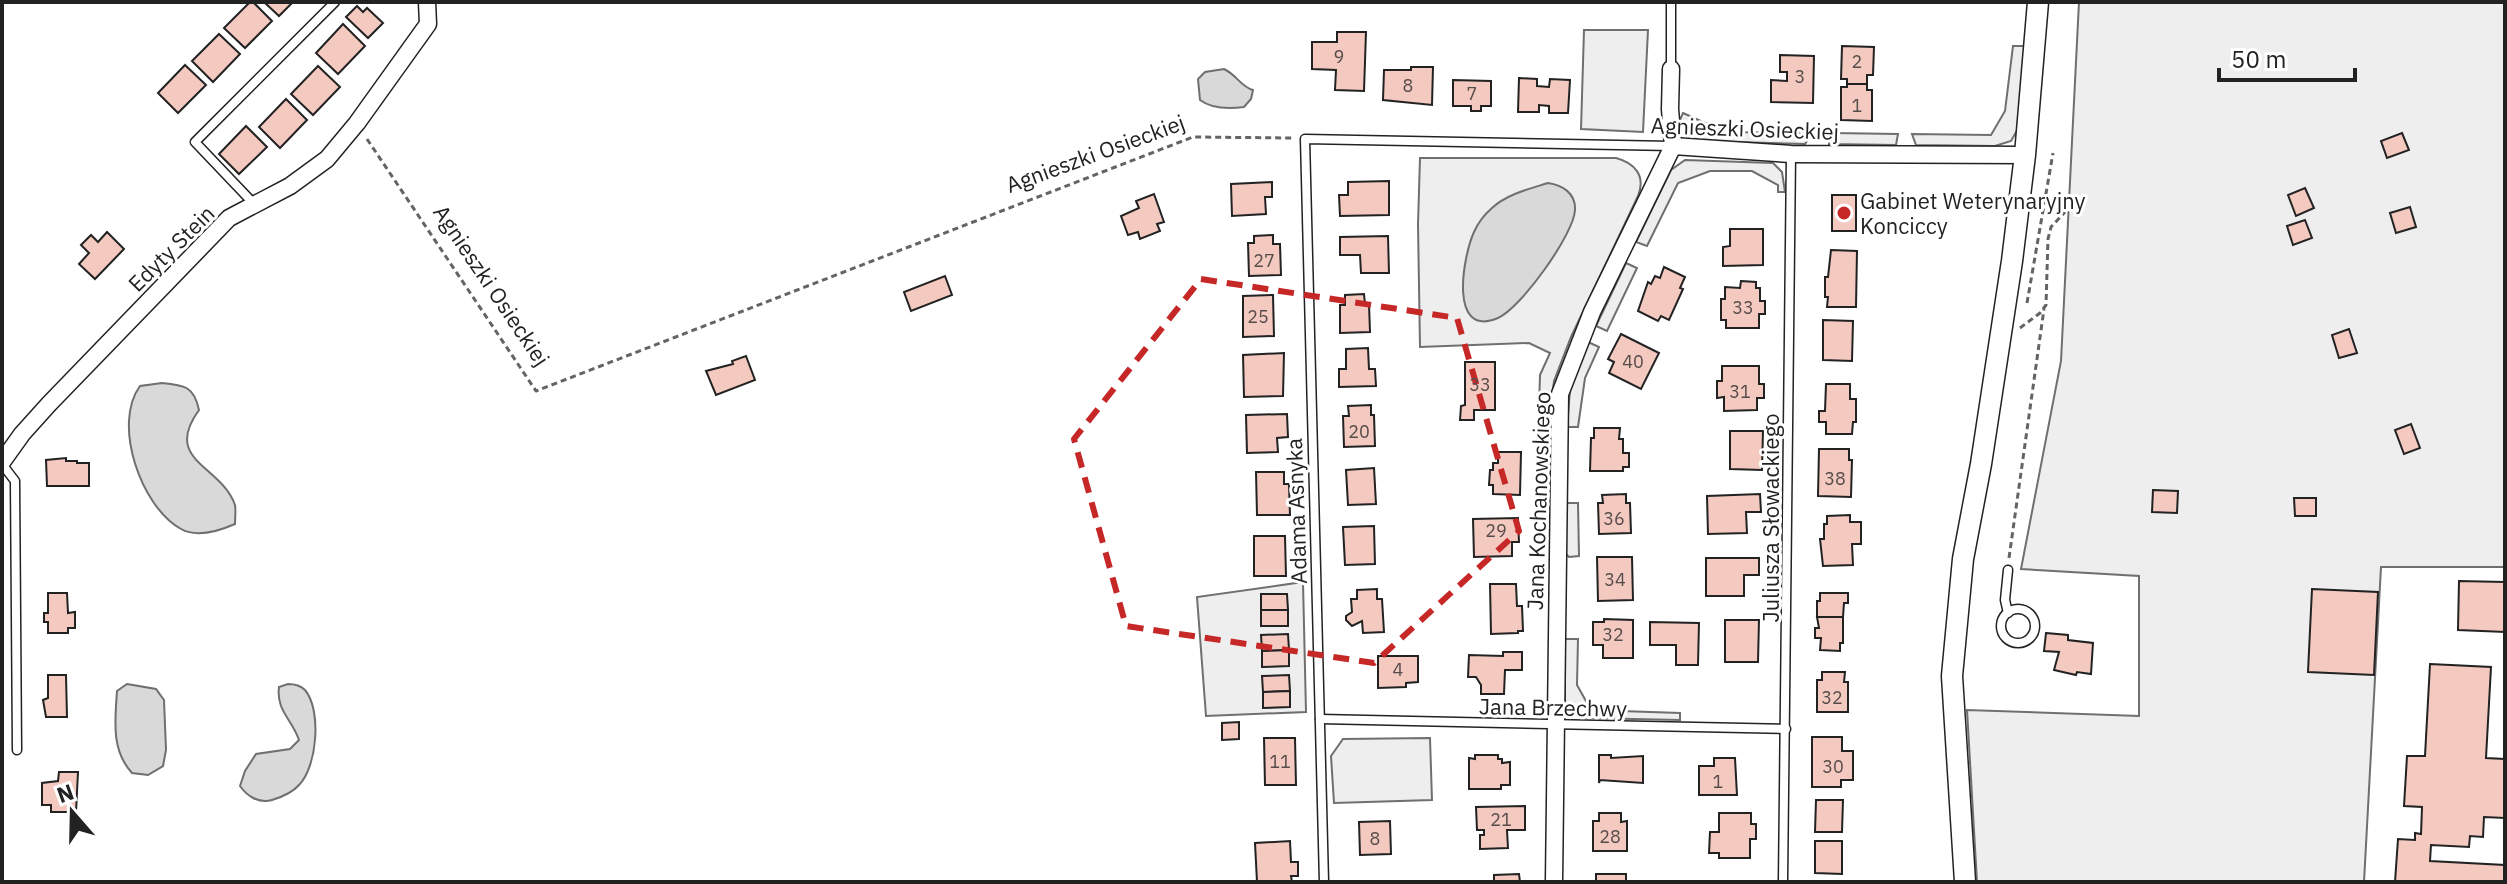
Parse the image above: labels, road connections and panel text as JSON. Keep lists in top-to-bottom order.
{
  "streets": {
    "street": ["Agnieszki Osieckiej", "Edyty Stein", "Jana Kochanowskiego"],
    "lane": ["Adama Asnyka", "Juliusza Słowackiego", "Jana Brzechwy"]
  },
  "crossings": [
    ["Agnieszki Osieckiej", "Edyty Stein"],
    ["Agnieszki Osieckiej", "Jana Kochanowskiego"],
    ["Agnieszki Osieckiej", "Adama Asnyka"],
    ["Agnieszki Osieckiej", "Juliusza Słowackiego"],
    ["Jana Kochanowskiego", "Jana Brzechwy"],
    ["Adama Asnyka", "Jana Brzechwy"],
    ["Juliusza Słowackiego", "Jana Brzechwy"]
  ],
  "places": ["Gabinet Weterynaryjny Konciccy"],
  "house_numbers": [
    "9",
    "2",
    "3",
    "8",
    "7",
    "1",
    "27",
    "33",
    "25",
    "40",
    "33",
    "31",
    "20",
    "38",
    "36",
    "29",
    "34",
    "32",
    "4",
    "32",
    "11",
    "30",
    "1",
    "21",
    "28",
    "8"
  ],
  "scale_bar": "50 m",
  "north": "top"
}
